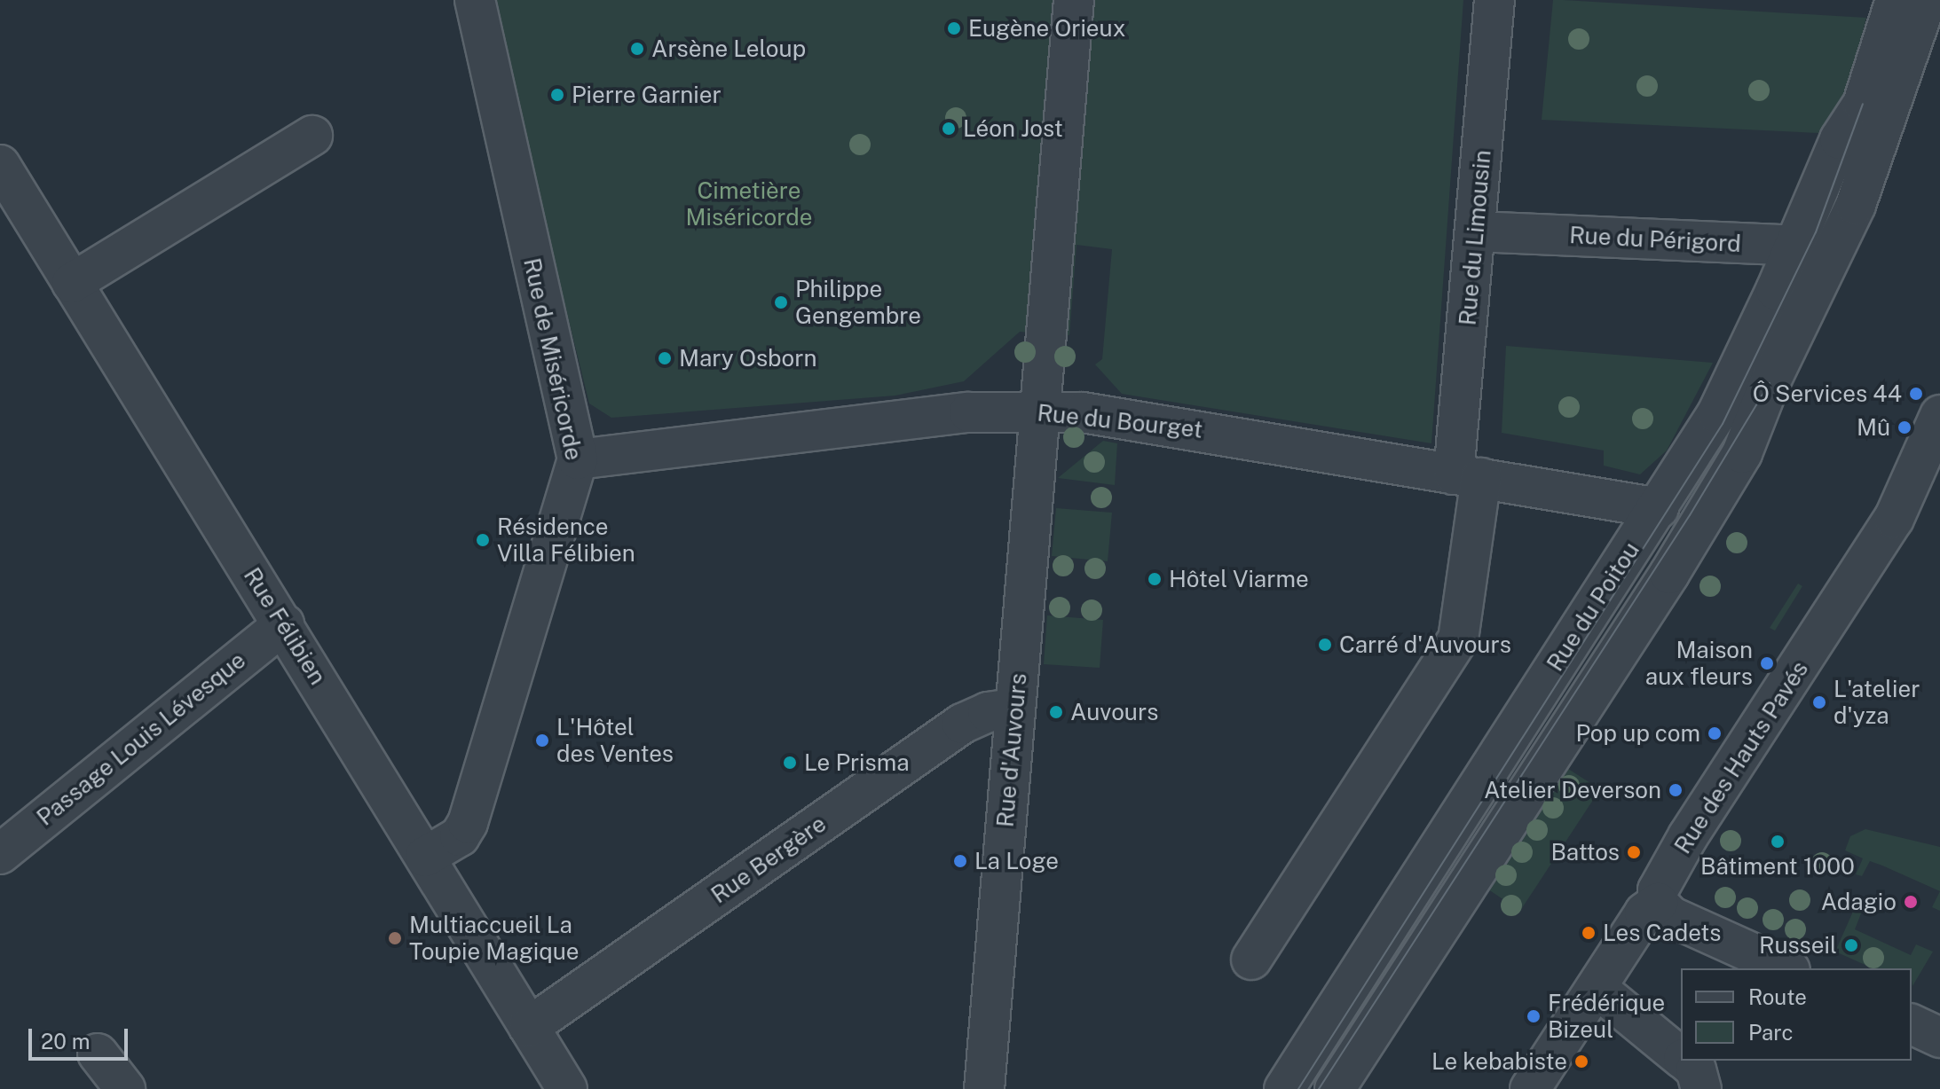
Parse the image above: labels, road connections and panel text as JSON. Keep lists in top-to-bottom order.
{
  "streets": {
    "street": [
      "Rue du Limousin",
      "Rue du Périgord",
      "Rue de Miséricorde",
      "Rue du Bourget",
      "Rue du Poitou",
      "Rue Félibien",
      "Passage Louis Lévesque",
      "Rue d'Auvours",
      "Rue des Hauts Pavés",
      "Rue Bergère"
    ]
  },
  "crossings": [
    ["Rue du Limousin", "Rue du Périgord"],
    ["Rue du Limousin", "Rue du Bourget"],
    ["Rue du Périgord", "Rue du Poitou"],
    ["Rue de Miséricorde", "Rue du Bourget"],
    ["Rue de Miséricorde", "Rue Félibien"],
    ["Rue du Bourget", "Rue du Poitou"],
    ["Rue du Bourget", "Rue d'Auvours"],
    ["Rue Félibien", "Passage Louis Lévesque"],
    ["Rue Félibien", "Rue Bergère"],
    ["Rue d'Auvours", "Rue Bergère"]
  ],
  "parks": ["Cimetière Miséricorde"],
  "places": [
    "Eugène Orieux",
    "Arsène Leloup",
    "Pierre Garnier",
    "Léon Jost",
    "Philippe Gengembre",
    "Mary Osborn",
    "Ô Services 44",
    "Mû",
    "Résidence Villa Félibien",
    "Hôtel Viarme",
    "Carré d'Auvours",
    "Maison aux fleurs",
    "L'atelier d'yza",
    "Auvours",
    "Pop up com",
    "L'Hôtel des Ventes",
    "Le Prisma",
    "Atelier Deverson",
    "Bâtiment 1000",
    "Battos",
    "La Loge",
    "Adagio",
    "Les Cadets",
    "Multiaccueil La Toupie Magique",
    "Russeil",
    "Frédérique Bizeul",
    "Le kebabiste"
  ],
  "legend": ["Route", "Parc"],
  "scale_bar": "20 m"
}
